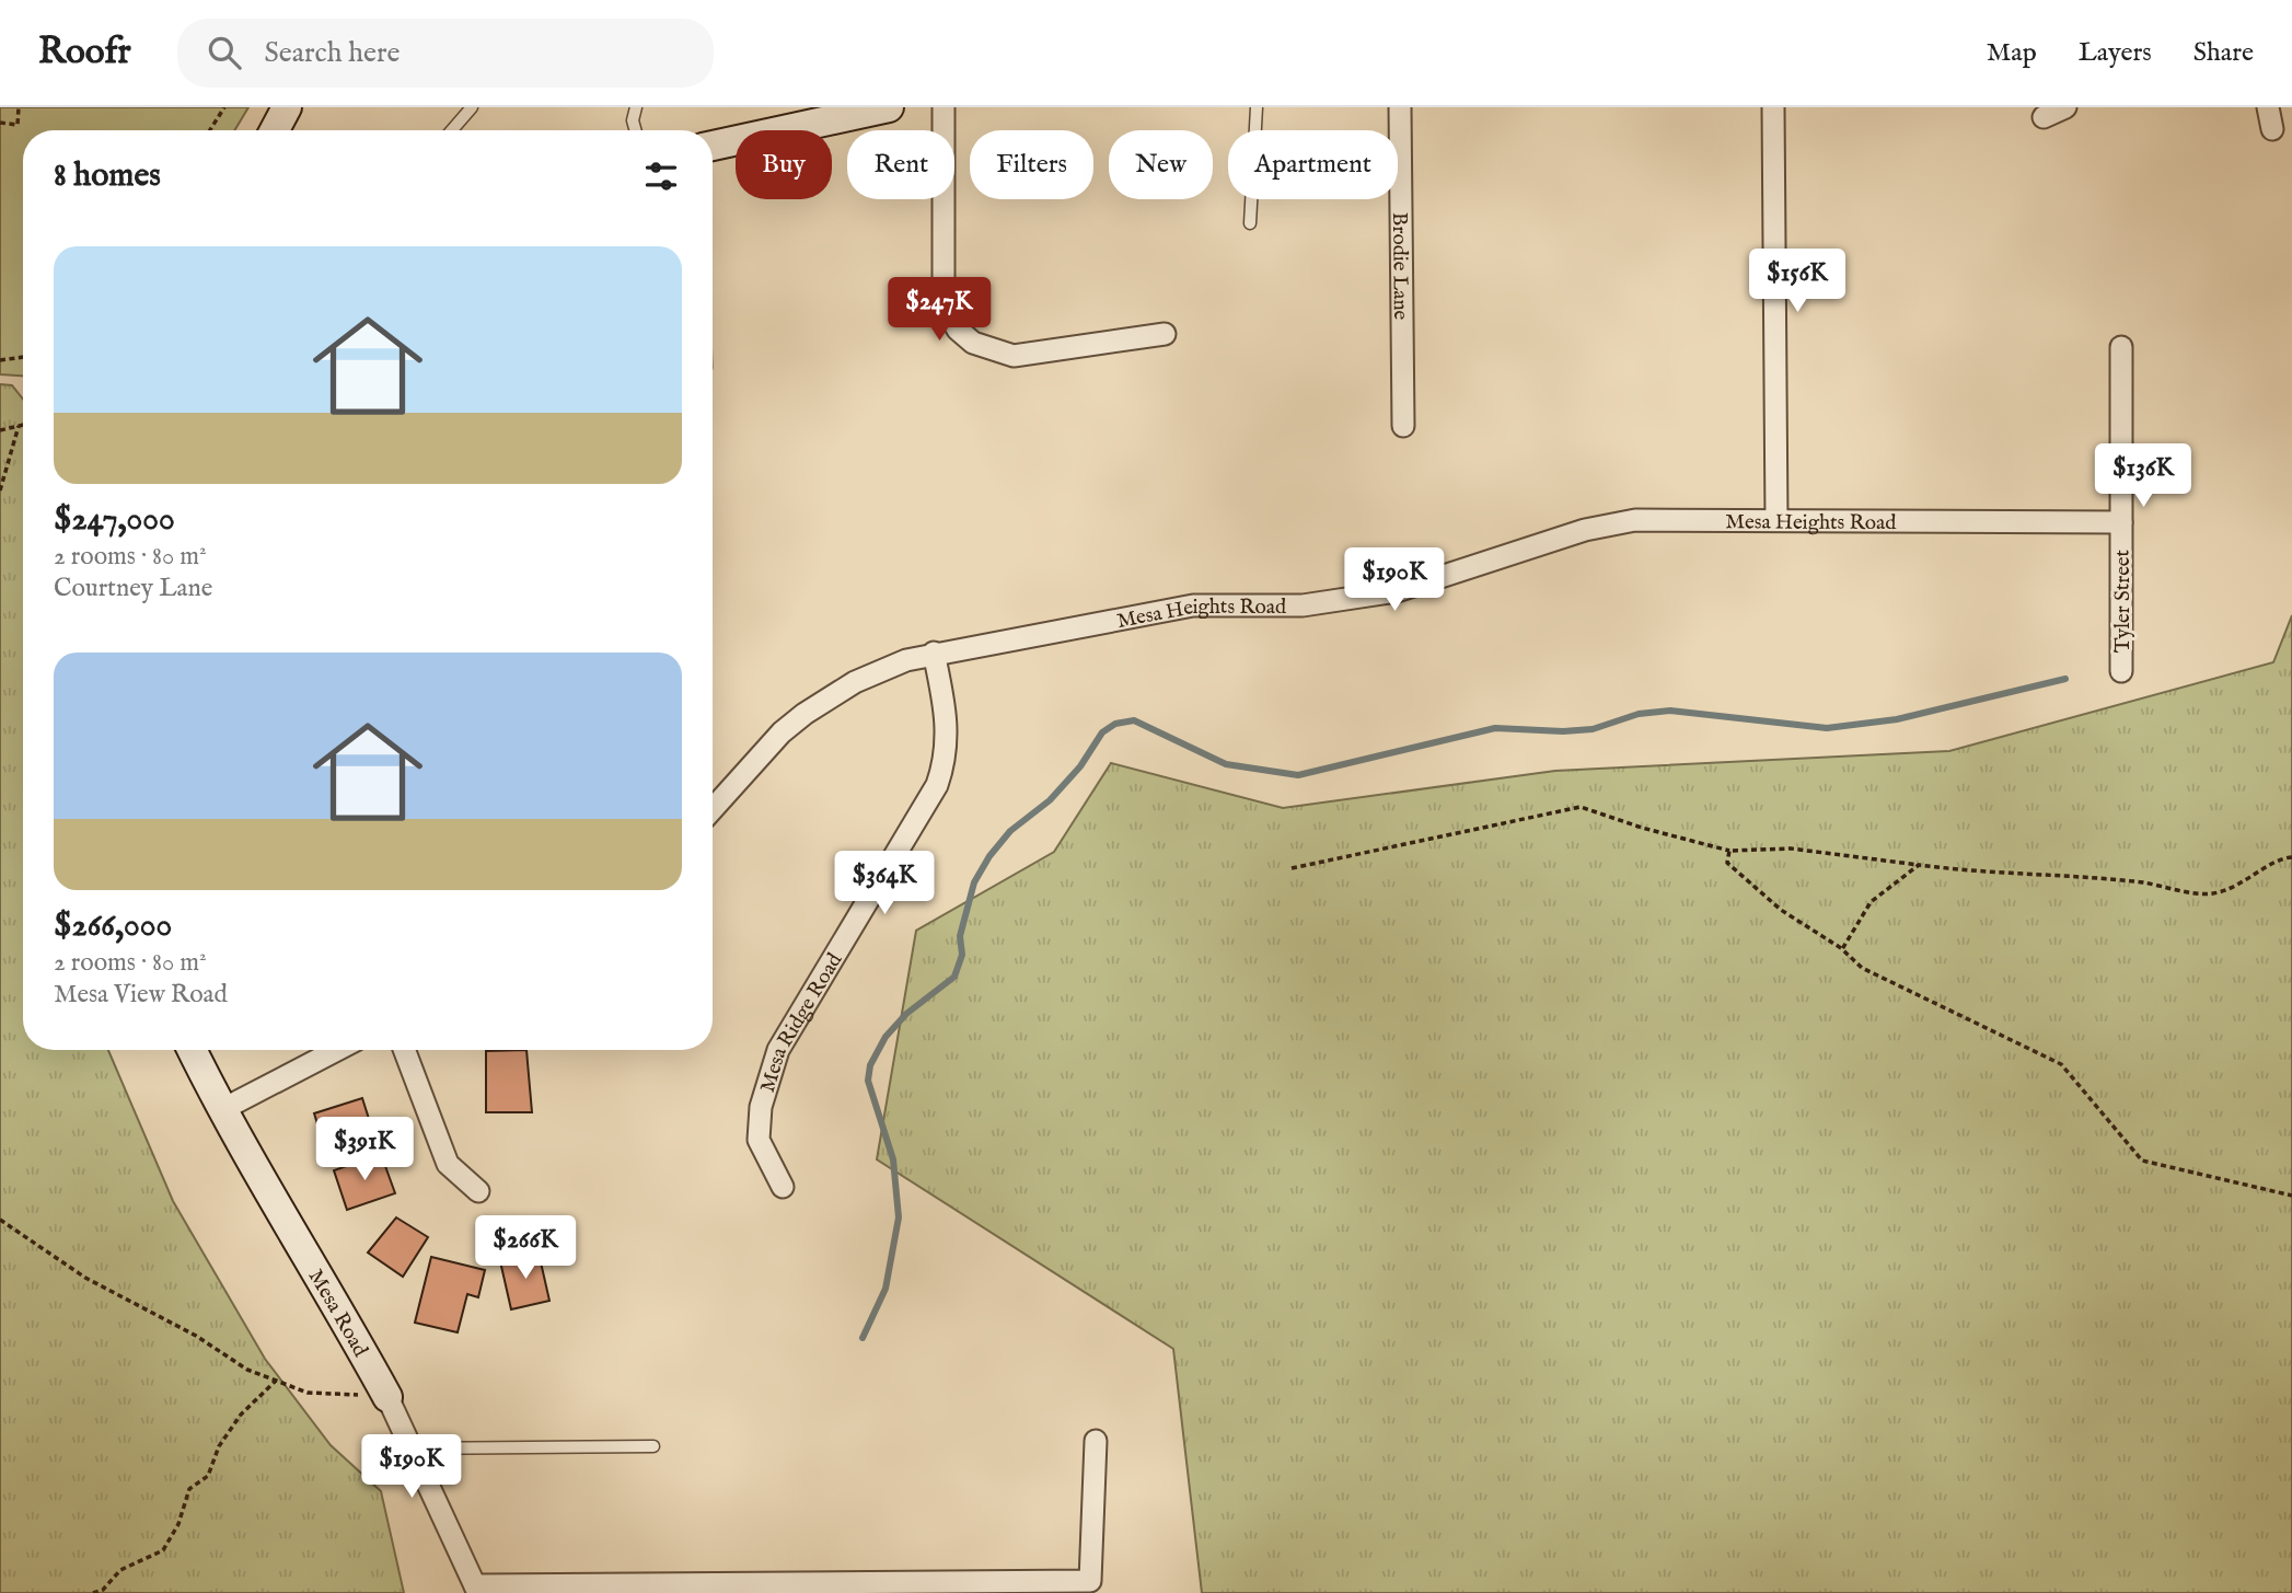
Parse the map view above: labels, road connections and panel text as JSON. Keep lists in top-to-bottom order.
{
  "streets": {
    "street": [
      "Brodie Lane",
      "Mesa Heights Road",
      "Tyler Street",
      "Mesa Ridge Road",
      "Mesa Road"
    ]
  },
  "crossings": [
    ["Mesa Heights Road", "Tyler Street"],
    ["Mesa Heights Road", "Mesa Ridge Road"]
  ],
  "page": {
    "header": "Roofr",
    "search": "Search here",
    "nav": ["Map", "Layers", "Share"],
    "chip": [
      "Buy",
      "Rent",
      "Filters",
      "New",
      "Apartment"
    ],
    "heading": "8 homes",
    "list": [
      {
        "name": "$247,000",
        "note": "2 rooms · 80 m² · Courtney Lane"
      },
      {
        "name": "$266,000",
        "note": "2 rooms · 80 m² · Mesa View Road"
      }
    ],
    "price": [
      "$156K",
      "$247K",
      "$136K",
      "$190K",
      "$364K",
      "$391K",
      "$266K",
      "$190K"
    ]
  }
}
